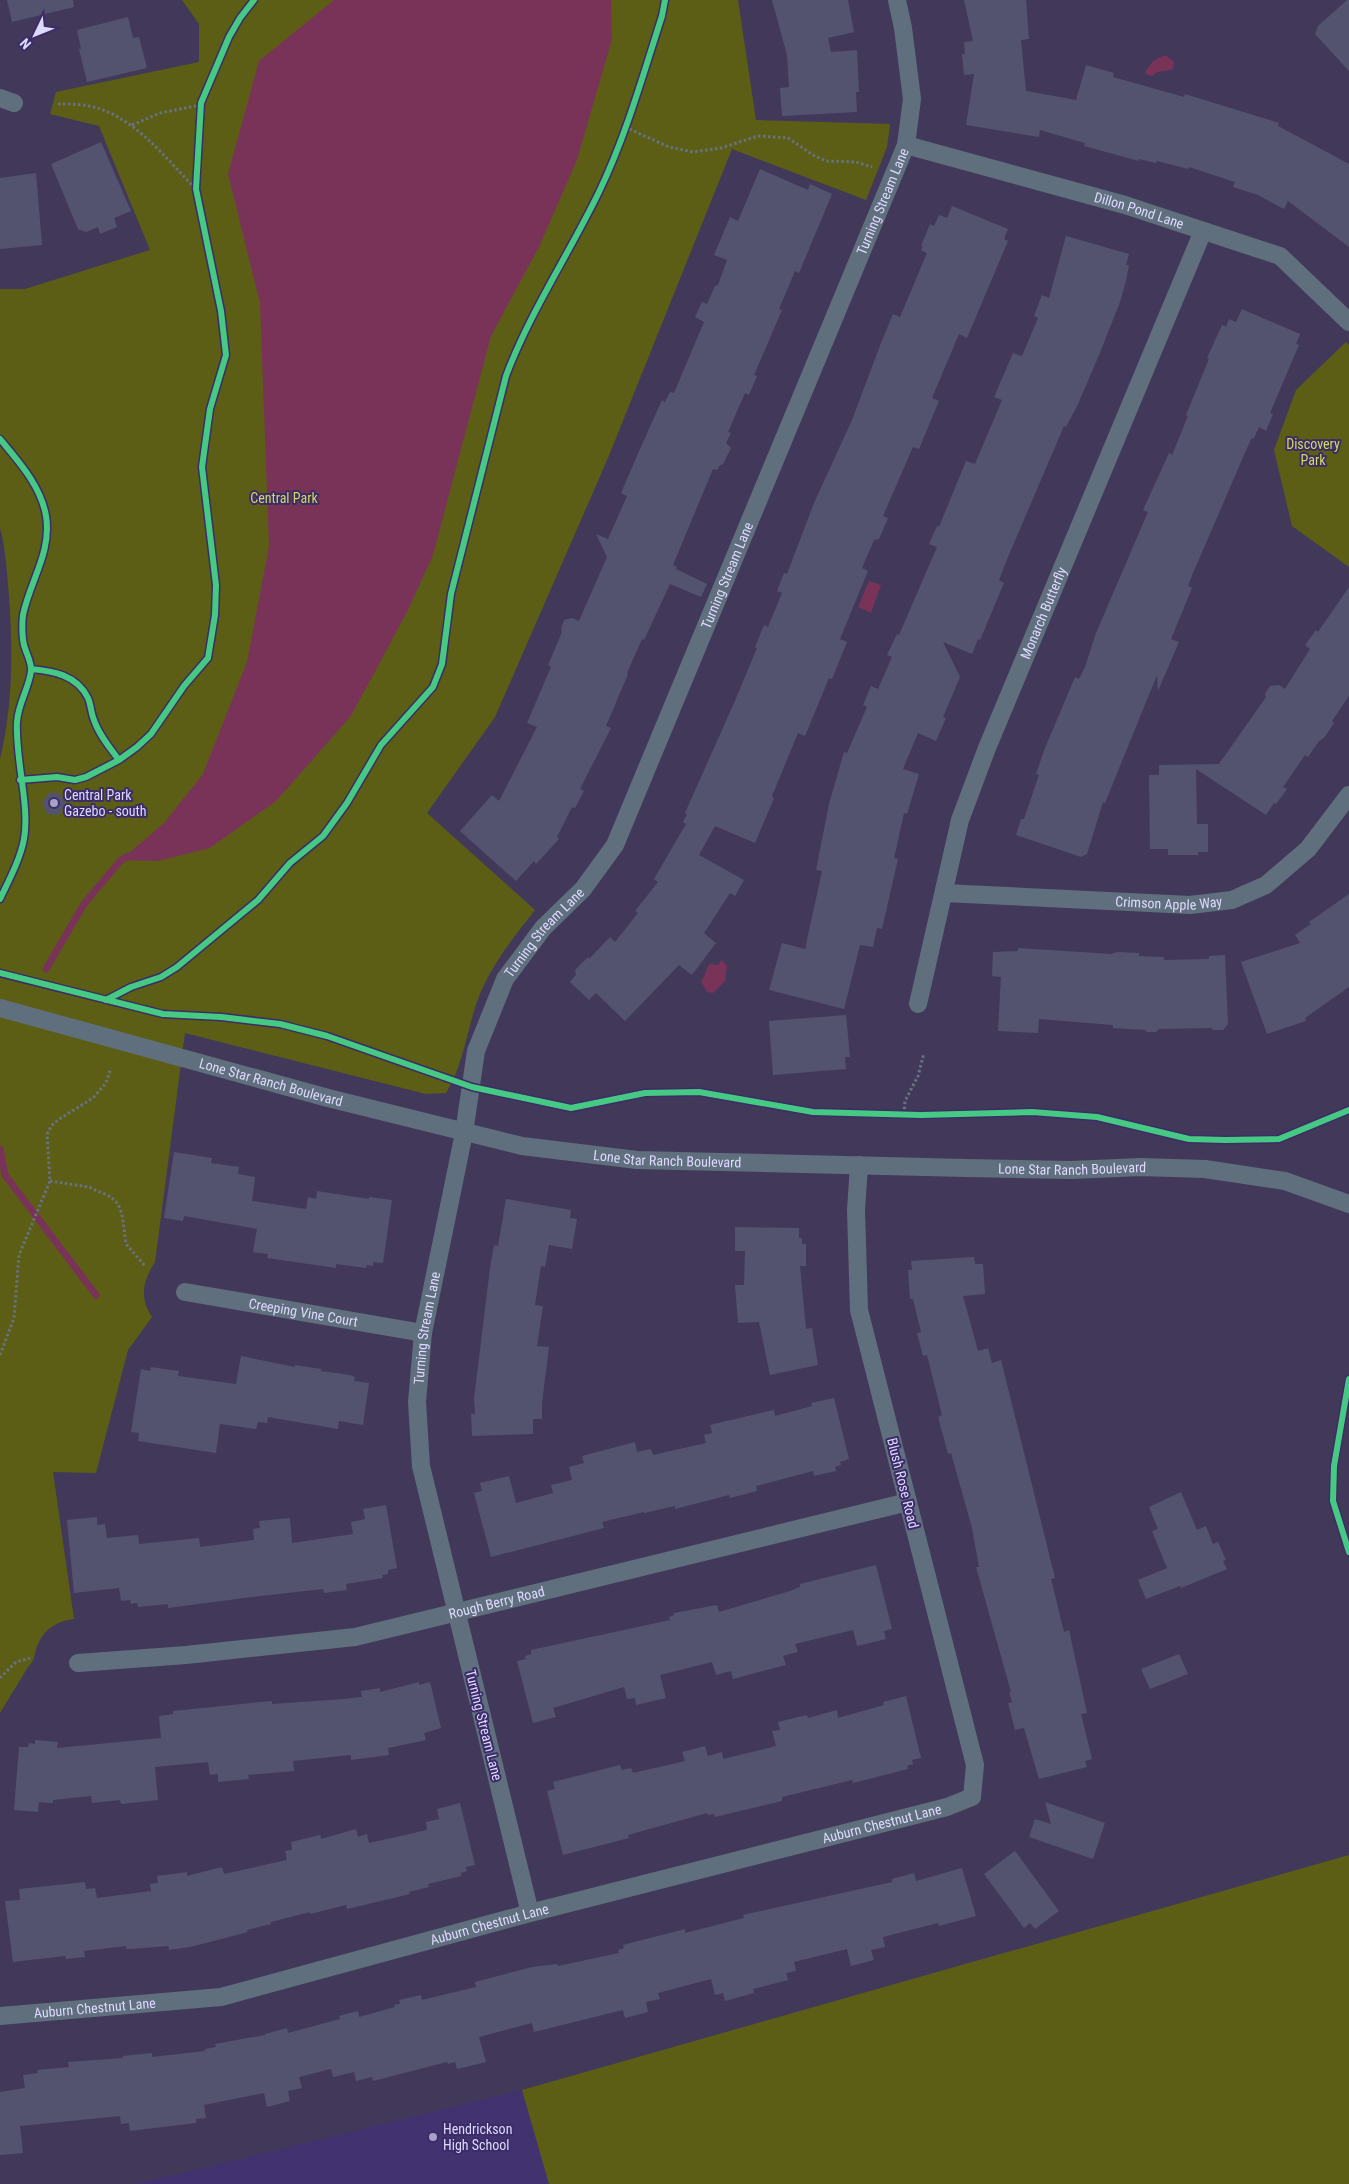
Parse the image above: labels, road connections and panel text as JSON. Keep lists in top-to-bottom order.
{
  "streets": {
    "street": [
      "Turning Stream Lane",
      "Dillon Pond Lane",
      "Monarch Butterfly",
      "Crimson Apple Way",
      "Lone Star Ranch Boulevard",
      "Creeping Vine Court",
      "Blush Rose Road",
      "Rough Berry Road",
      "Auburn Chestnut Lane"
    ]
  },
  "crossings": [
    ["Turning Stream Lane", "Dillon Pond Lane"],
    ["Turning Stream Lane", "Lone Star Ranch Boulevard"],
    ["Turning Stream Lane", "Creeping Vine Court"],
    ["Turning Stream Lane", "Rough Berry Road"],
    ["Turning Stream Lane", "Auburn Chestnut Lane"],
    ["Dillon Pond Lane", "Monarch Butterfly"],
    ["Monarch Butterfly", "Crimson Apple Way"],
    ["Lone Star Ranch Boulevard", "Blush Rose Road"],
    ["Blush Rose Road", "Rough Berry Road"],
    ["Blush Rose Road", "Auburn Chestnut Lane"]
  ],
  "parks": ["Discovery Park", "Central Park"],
  "places": ["Central Park Gazebo - south", "Hendrickson High School"],
  "north": "bottom left"
}
